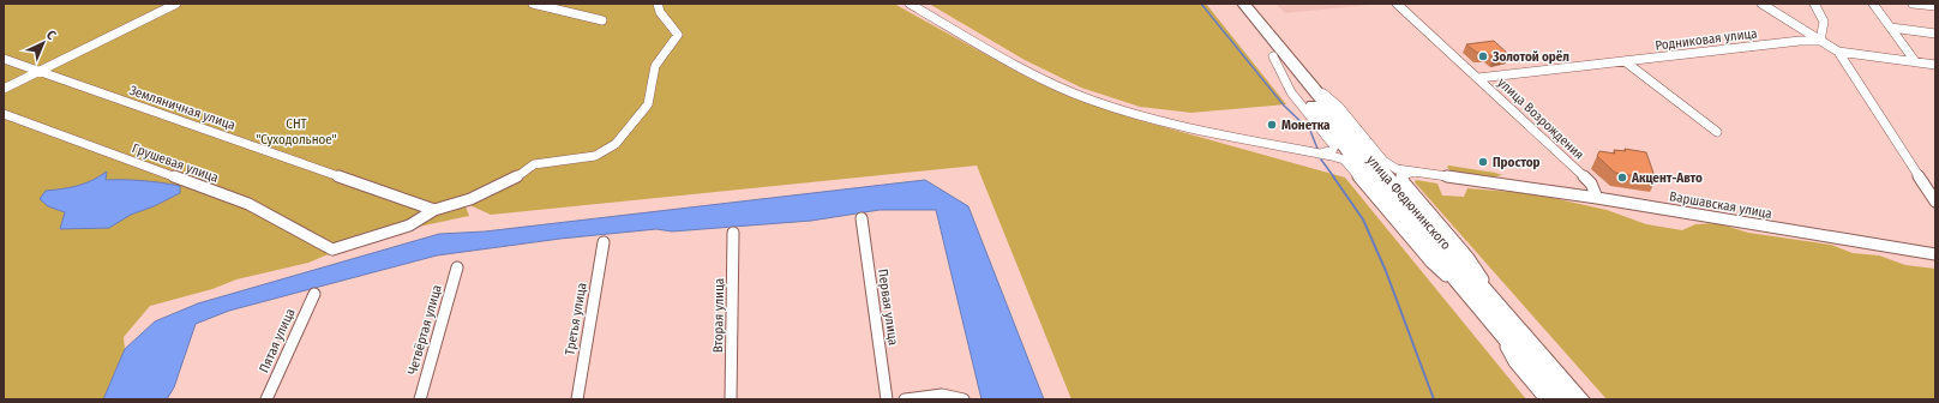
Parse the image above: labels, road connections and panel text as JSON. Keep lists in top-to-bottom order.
{
  "streets": {
    "highway": ["улица Федюнинского"],
    "street": [
      "Родниковая улица",
      "Земляничная улица",
      "улица Возрождения",
      "Грушевая улица",
      "Варшавская улица",
      "Первая улица",
      "Вторая улица",
      "Третья улица",
      "Четвёртая улица",
      "Пятая улица"
    ]
  },
  "crossings": [
    ["Родниковая улица", "улица Возрождения"],
    ["Земляничная улица", "Грушевая улица"],
    ["улица Возрождения", "Варшавская улица"],
    ["улица Федюнинского", "Варшавская улица"]
  ],
  "parks": ["СНТ \"Суходольное\""],
  "places": [
    "Золотой орёл",
    "Монетка",
    "Простор",
    "Акцент-Авто"
  ],
  "north": "top right"
}
